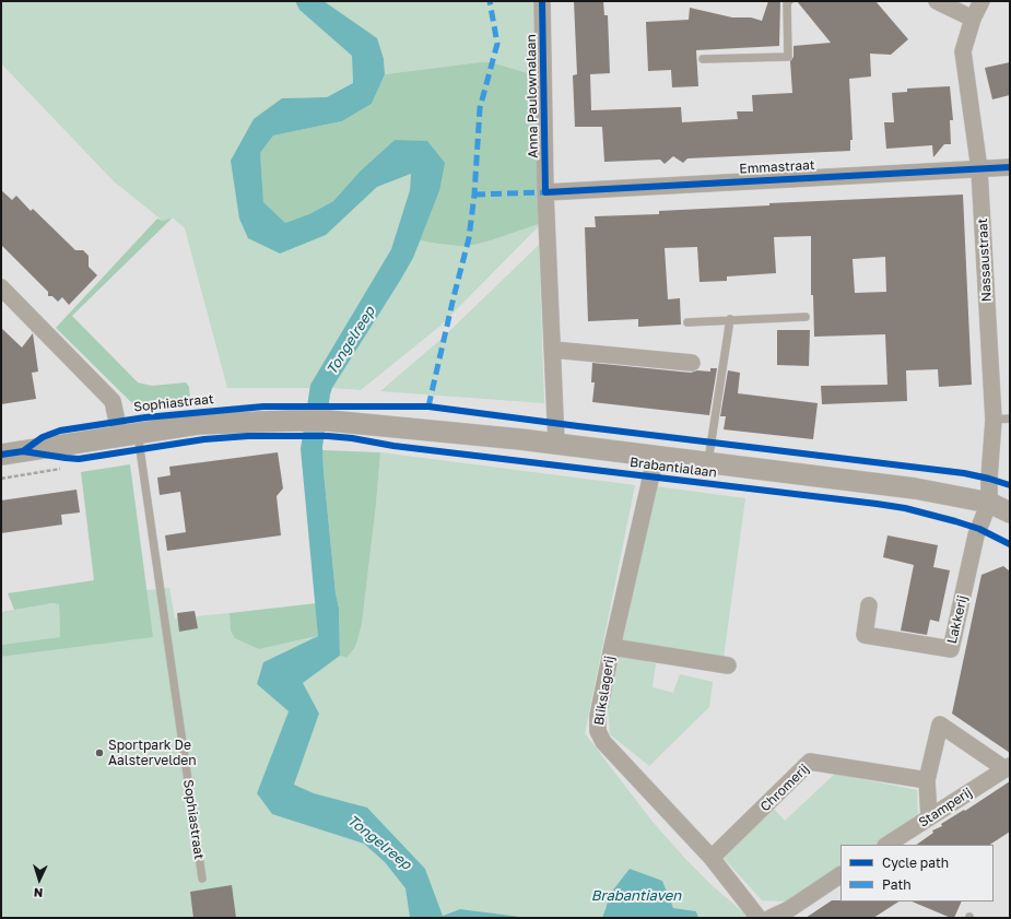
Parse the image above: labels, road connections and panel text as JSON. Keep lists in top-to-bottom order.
{
  "streets": {
    "street": [
      "Anna Paulownalaan",
      "Emmastraat",
      "Nassaustraat",
      "Sophiastraat",
      "Brabantialaan",
      "Lakkerij",
      "Blikslagerij",
      "Chromerij",
      "Stamperij"
    ]
  },
  "crossings": [
    ["Anna Paulownalaan", "Emmastraat"],
    ["Anna Paulownalaan", "Brabantialaan"],
    ["Emmastraat", "Nassaustraat"],
    ["Nassaustraat", "Brabantialaan"],
    ["Nassaustraat", "Lakkerij"],
    ["Sophiastraat", "Brabantialaan"],
    ["Brabantialaan", "Lakkerij"],
    ["Brabantialaan", "Blikslagerij"],
    ["Blikslagerij", "Chromerij"],
    ["Chromerij", "Stamperij"]
  ],
  "water": ["Tongelreep", "Brabantiaven"],
  "places": ["Sportpark De Aalstervelden"],
  "legend": ["Cycle path", "Path"],
  "north": "bottom"
}
